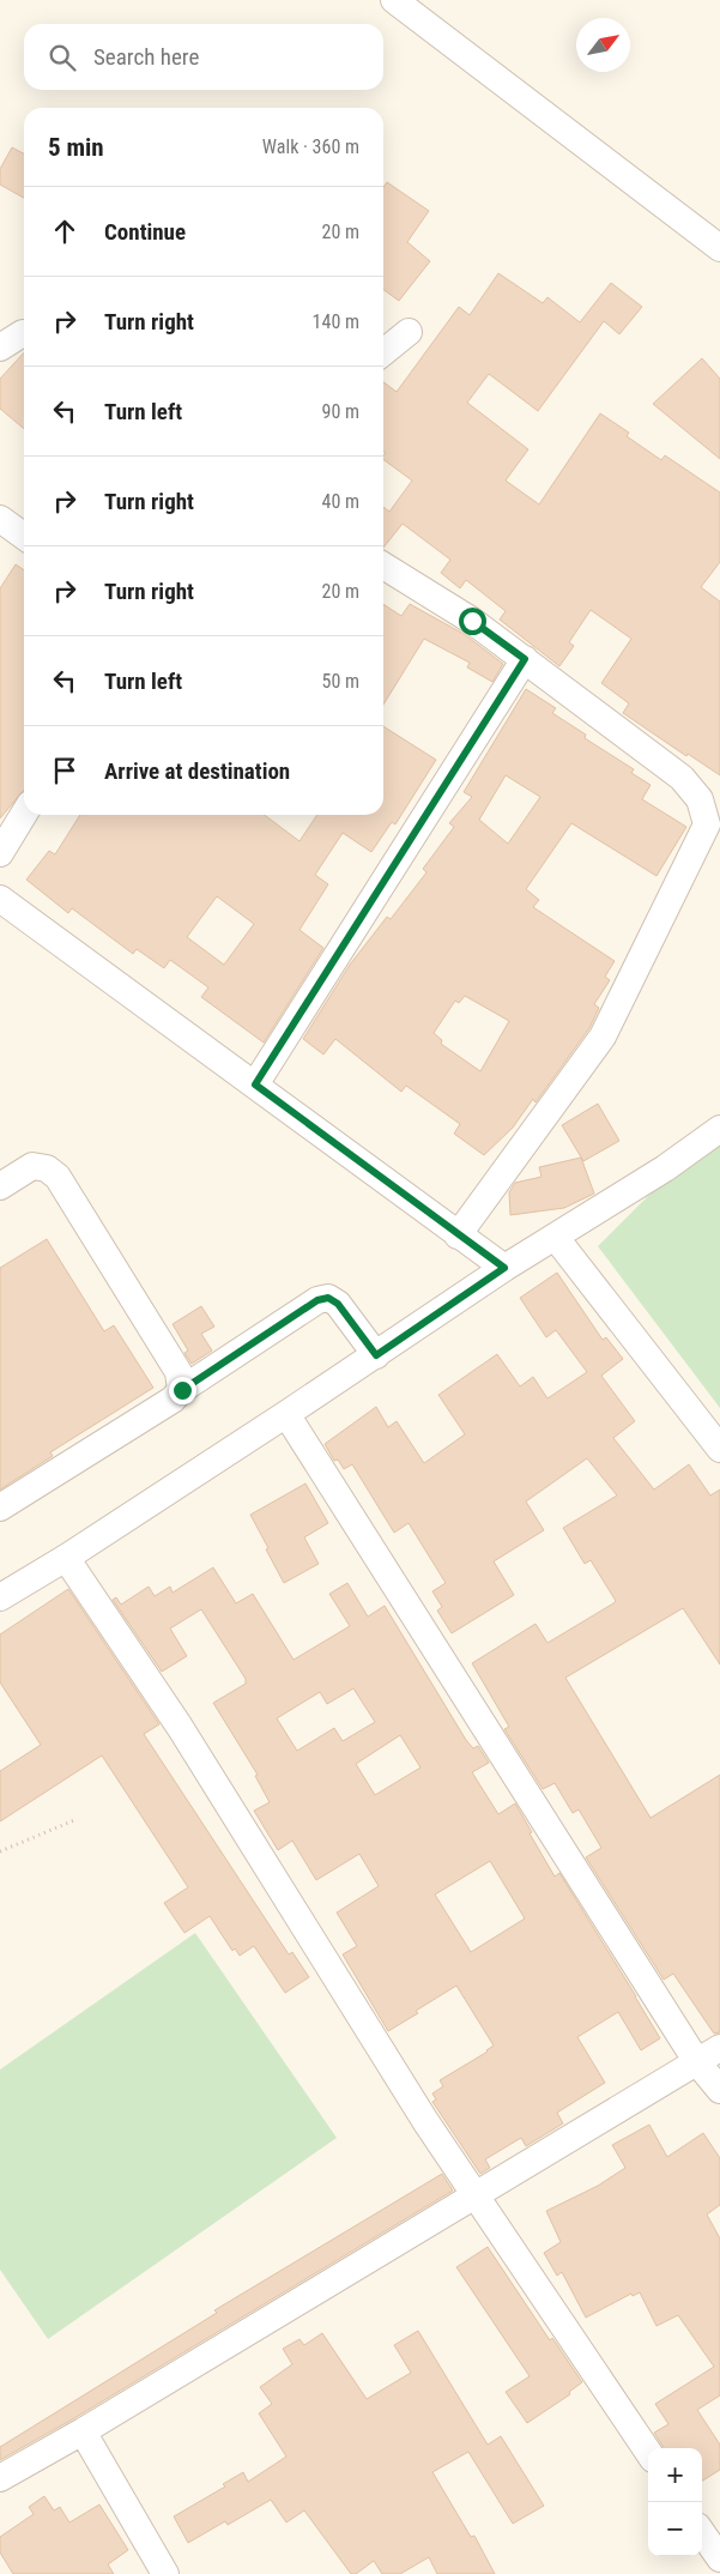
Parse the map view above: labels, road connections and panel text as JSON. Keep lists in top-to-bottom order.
{
  "north": "top right",
  "page": {
    "search": "Search here",
    "heading": ["5 min", "Walk · 360 m"],
    "list": [
      ["Continue", "20 m"],
      ["Turn right", "140 m"],
      ["Turn left", "90 m"],
      ["Turn right", "40 m"],
      ["Turn right", "20 m"],
      ["Turn left", "50 m"],
      "Arrive at destination"
    ],
    "map_buttons": ["+", "−"]
  }
}
